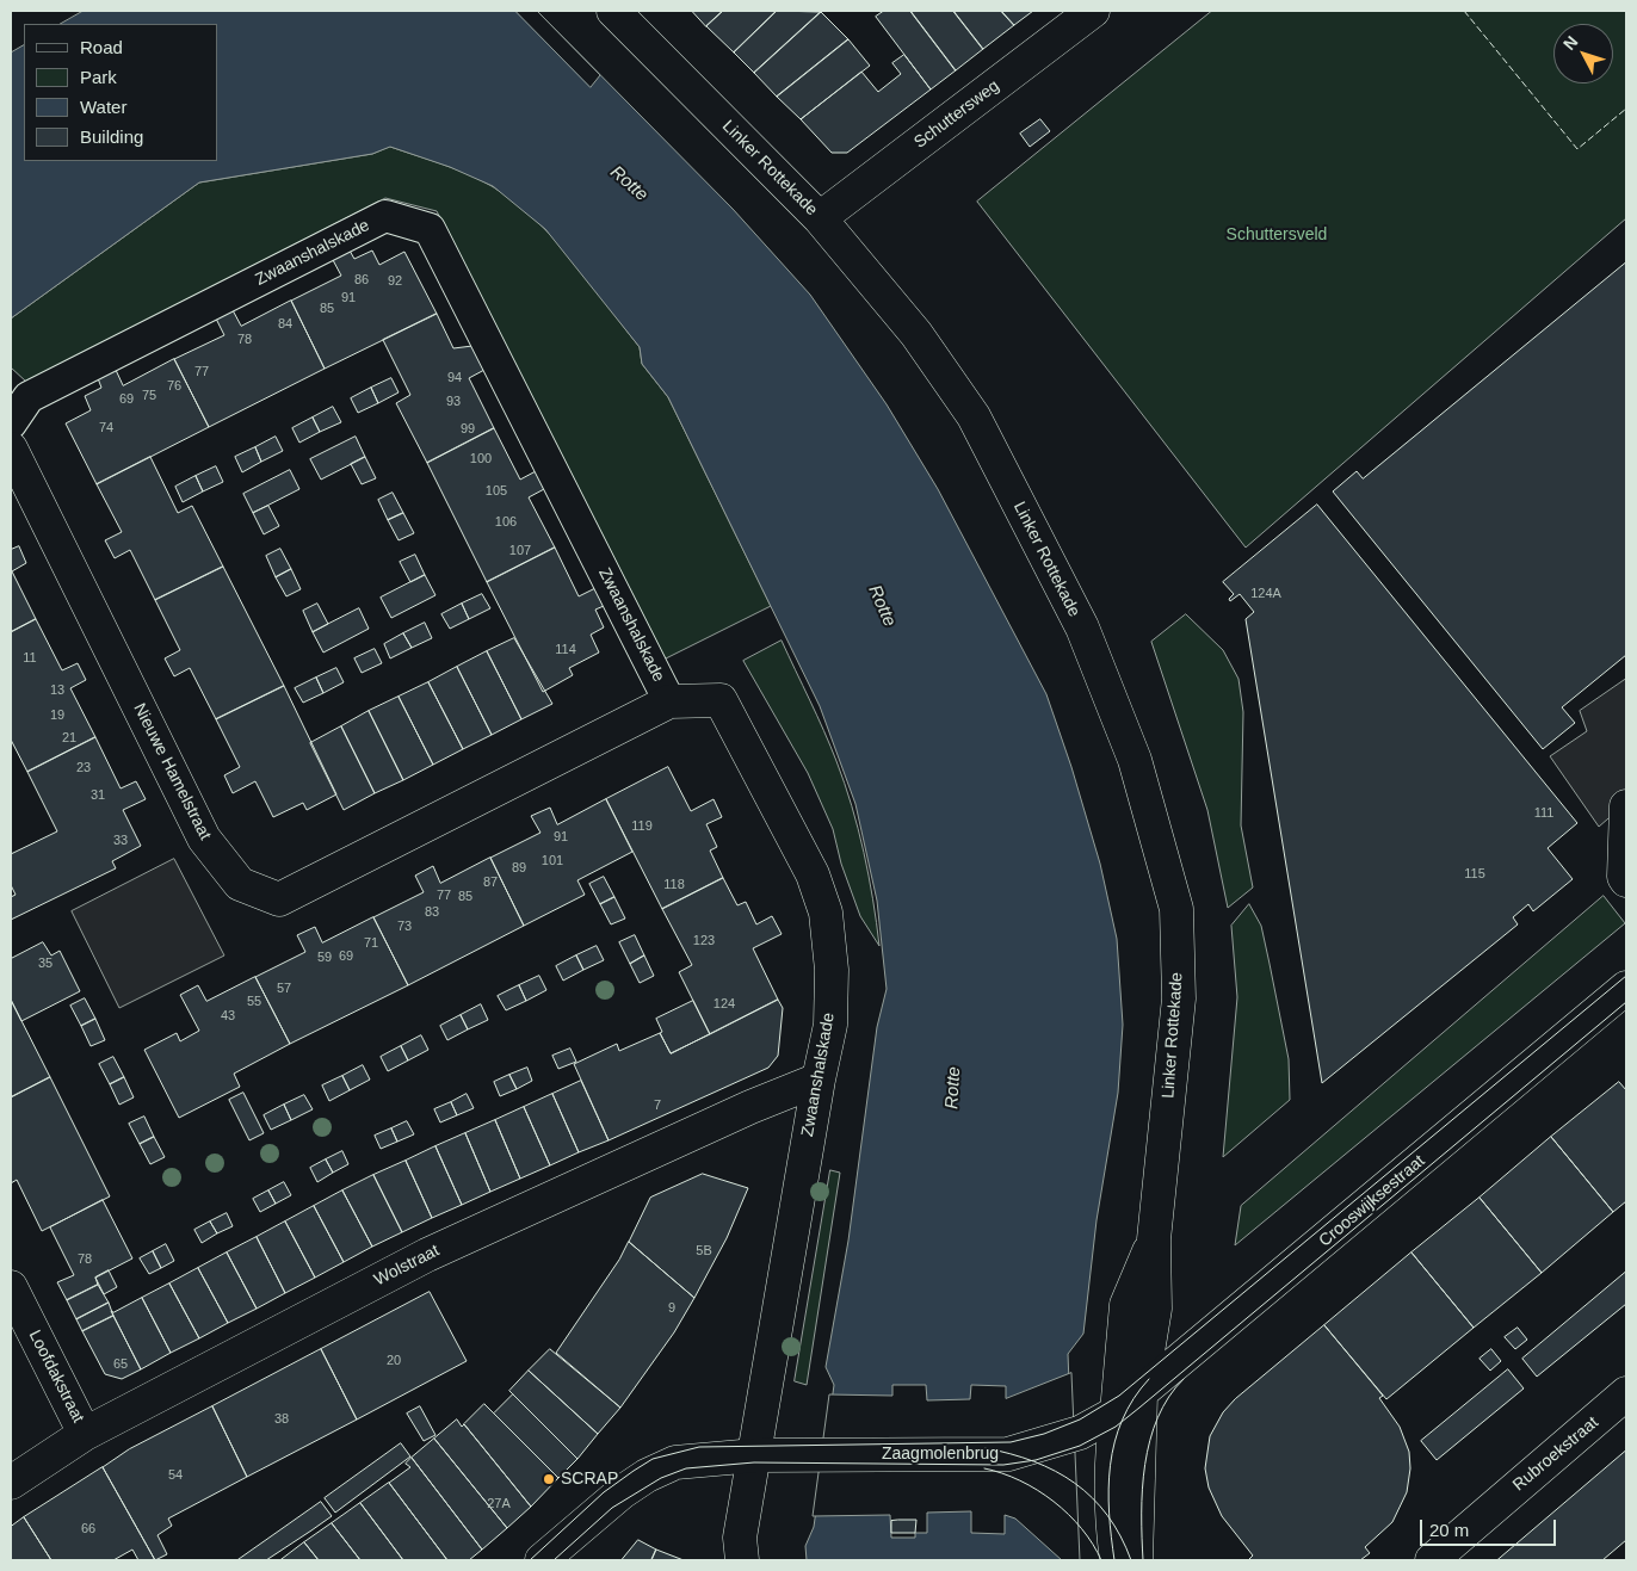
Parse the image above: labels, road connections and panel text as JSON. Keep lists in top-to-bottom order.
{
  "streets": {
    "street": [
      "Schuttersweg",
      "Linker Rottekade",
      "Zwaanshalskade",
      "Nieuwe Hamelstraat",
      "Crooswijksestraat",
      "Wolstraat",
      "Loofdakstraat",
      "Zaagmolenbrug",
      "Rubroekstraat"
    ]
  },
  "crossings": [
    ["Schuttersweg", "Linker Rottekade"],
    ["Linker Rottekade", "Crooswijksestraat"],
    ["Linker Rottekade", "Zaagmolenbrug"],
    ["Zwaanshalskade", "Nieuwe Hamelstraat"],
    ["Zwaanshalskade", "Wolstraat"],
    ["Zwaanshalskade", "Zaagmolenbrug"],
    ["Crooswijksestraat", "Zaagmolenbrug"],
    ["Wolstraat", "Loofdakstraat"]
  ],
  "water": ["Rotte"],
  "parks": ["Schuttersveld"],
  "places": ["SCRAP"],
  "house_numbers": [
    "86",
    "92",
    "91",
    "85",
    "84",
    "78",
    "77",
    "94",
    "76",
    "75",
    "69",
    "93",
    "74",
    "99",
    "100",
    "105",
    "106",
    "107",
    "124A",
    "114",
    "11",
    "13",
    "19",
    "21",
    "23",
    "31",
    "111",
    "119",
    "91",
    "33",
    "101",
    "89",
    "115",
    "87",
    "118",
    "77",
    "85",
    "83",
    "73",
    "123",
    "71",
    "69",
    "59",
    "35",
    "57",
    "55",
    "124",
    "43",
    "7",
    "5B",
    "78",
    "9",
    "20",
    "65",
    "38",
    "54",
    "27A",
    "66"
  ],
  "legend": [
    "Road",
    "Park",
    "Water",
    "Building"
  ],
  "scale_bar": "20 m",
  "north": "top left"
}
